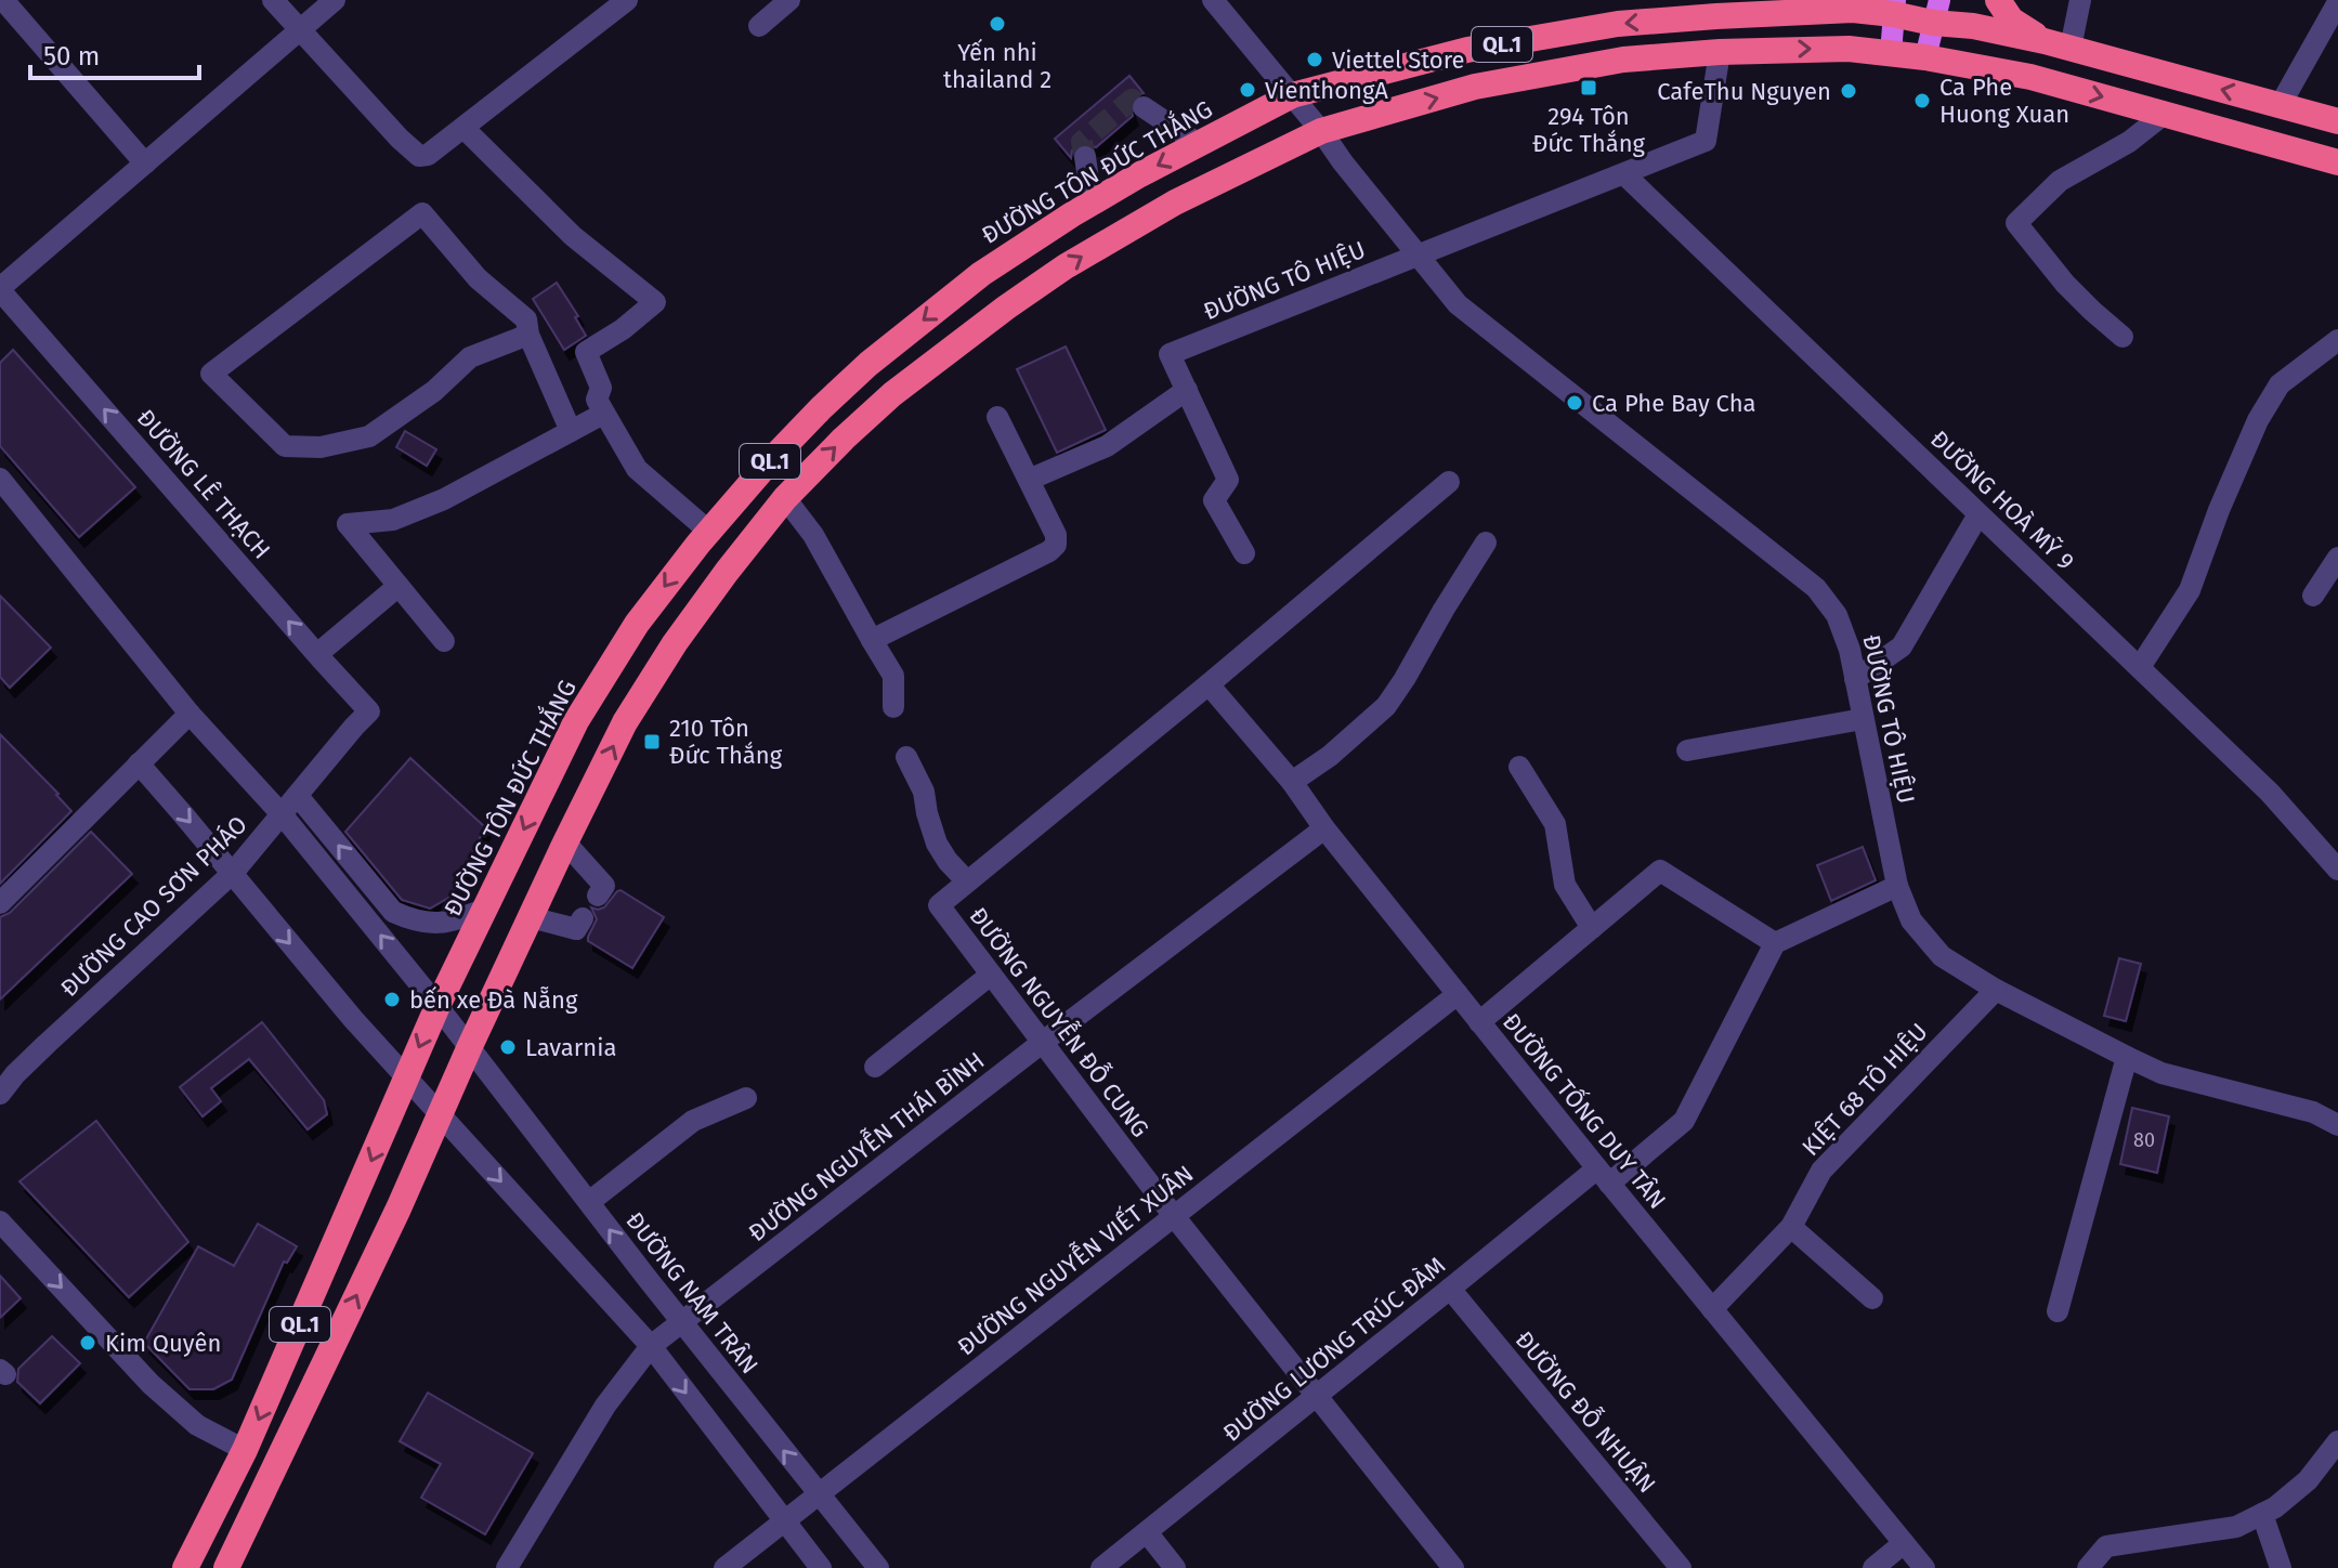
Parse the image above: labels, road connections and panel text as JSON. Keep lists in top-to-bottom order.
{
  "streets": {
    "highway": ["QL.1", "ĐƯỜNG TÔN ĐỨC THẮNG"],
    "street": [
      "ĐƯỜNG TÔ HIỆU",
      "ĐƯỜNG LÊ THẠCH",
      "ĐƯỜNG HOÀ MỸ 9",
      "ĐƯỜNG CAO SƠN PHÁO",
      "ĐƯỜNG NGUYỄN ĐỖ CUNG",
      "KIỆT 68 TÔ HIỆU",
      "ĐƯỜNG TỐNG DUY TÂN",
      "ĐƯỜNG NGUYỄN THÁI BÌNH",
      "ĐƯỜNG NGUYỄN VIẾT XUÂN",
      "ĐƯỜNG NAM TRÂN",
      "ĐƯỜNG LƯƠNG TRÚC ĐÀM",
      "ĐƯỜNG ĐỖ NHUẬN"
    ]
  },
  "crossings": [
    ["QL.1", "ĐƯỜNG TÔ HIỆU"],
    ["QL.1", "ĐƯỜNG NAM TRÂN"],
    ["ĐƯỜNG TÔN ĐỨC THẮNG", "ĐƯỜNG TÔ HIỆU"],
    ["ĐƯỜNG TÔN ĐỨC THẮNG", "ĐƯỜNG NAM TRÂN"],
    ["ĐƯỜNG TÔ HIỆU", "ĐƯỜNG HOÀ MỸ 9"],
    ["ĐƯỜNG TÔ HIỆU", "KIỆT 68 TÔ HIỆU"],
    ["ĐƯỜNG LÊ THẠCH", "ĐƯỜNG CAO SƠN PHÁO"],
    ["ĐƯỜNG NGUYỄN ĐỖ CUNG", "ĐƯỜNG TỐNG DUY TÂN"],
    ["ĐƯỜNG NGUYỄN ĐỖ CUNG", "ĐƯỜNG NGUYỄN THÁI BÌNH"],
    ["ĐƯỜNG NGUYỄN ĐỖ CUNG", "ĐƯỜNG NGUYỄN VIẾT XUÂN"],
    ["ĐƯỜNG NGUYỄN ĐỖ CUNG", "ĐƯỜNG LƯƠNG TRÚC ĐÀM"],
    ["KIỆT 68 TÔ HIỆU", "ĐƯỜNG TỐNG DUY TÂN"],
    ["ĐƯỜNG TỐNG DUY TÂN", "ĐƯỜNG NGUYỄN THÁI BÌNH"],
    ["ĐƯỜNG TỐNG DUY TÂN", "ĐƯỜNG NGUYỄN VIẾT XUÂN"],
    ["ĐƯỜNG TỐNG DUY TÂN", "ĐƯỜNG LƯƠNG TRÚC ĐÀM"],
    ["ĐƯỜNG NGUYỄN THÁI BÌNH", "ĐƯỜNG NAM TRÂN"],
    ["ĐƯỜNG NGUYỄN VIẾT XUÂN", "ĐƯỜNG NAM TRÂN"],
    ["ĐƯỜNG LƯƠNG TRÚC ĐÀM", "ĐƯỜNG ĐỖ NHUẬN"]
  ],
  "places": {
    "other": [
      "Yến nhi thailand 2",
      "Viettel Store",
      "VienthongA",
      "CafeThu Nguyen",
      "Ca Phe Huong Xuan",
      "Ca Phe Bay Cha",
      "bến xe Đà Nẵng",
      "Lavarnia",
      "Kim Quyên"
    ],
    "transit": ["294 Tôn Đức Thắng", "210 Tôn Đức Thắng"]
  },
  "house_numbers": ["80"],
  "scale_bar": "50 m"
}
